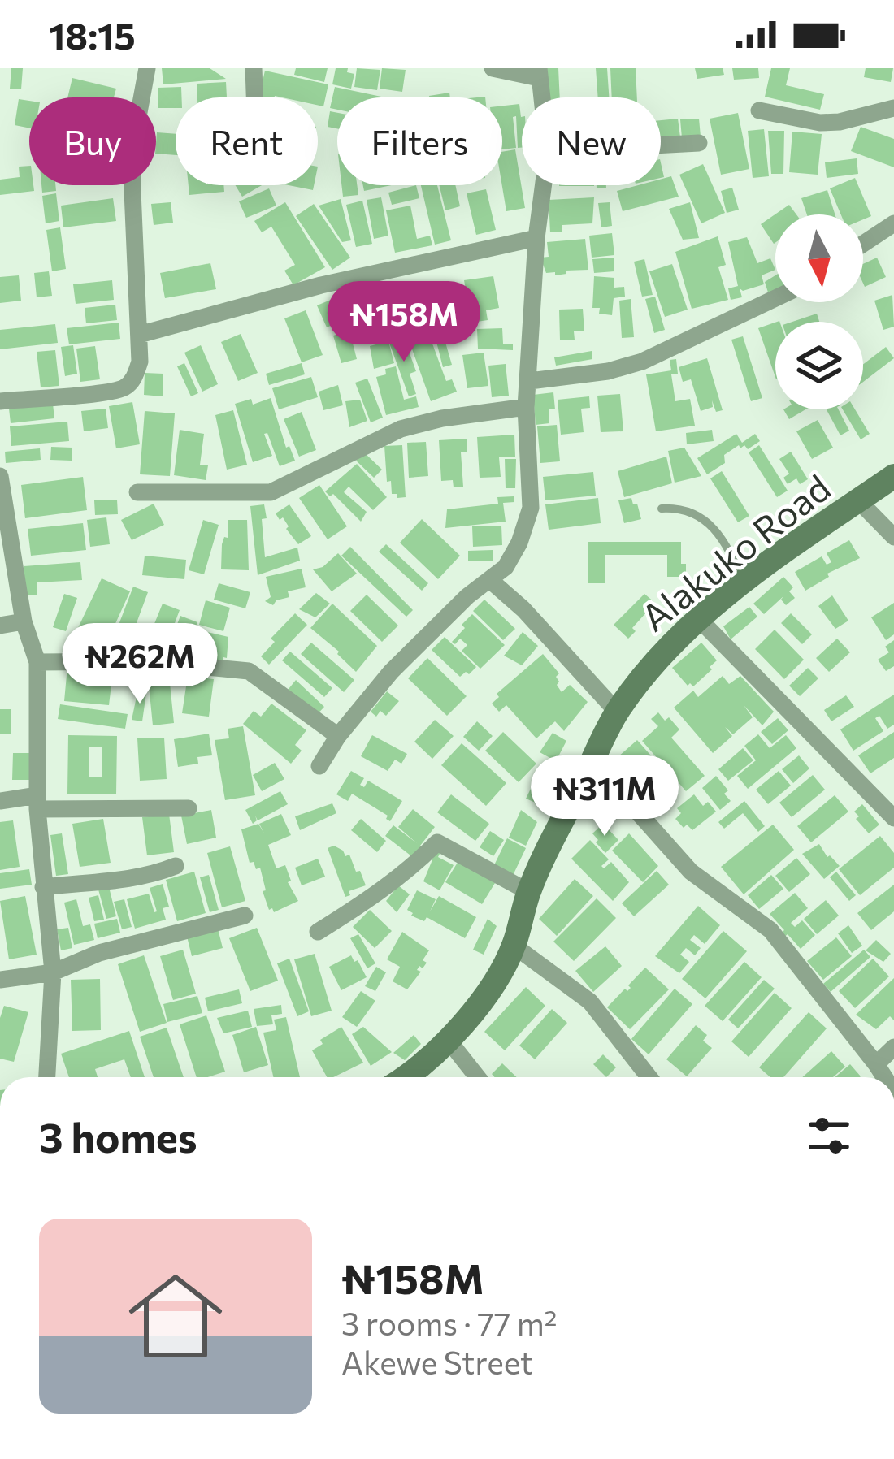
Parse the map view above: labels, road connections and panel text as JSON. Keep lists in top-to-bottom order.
{
  "streets": {
    "main road": ["Alakuko Road"]
  },
  "north": "bottom",
  "page": {
    "status": "18:15",
    "chip": [
      "Buy",
      "Rent",
      "Filters",
      "New"
    ],
    "price": ["₦158M", "₦262M", "₦311M"],
    "heading": "3 homes",
    "list": [
      {
        "name": "₦158M",
        "note": "3 rooms · 77 m² · Akewe Street"
      }
    ]
  }
}
